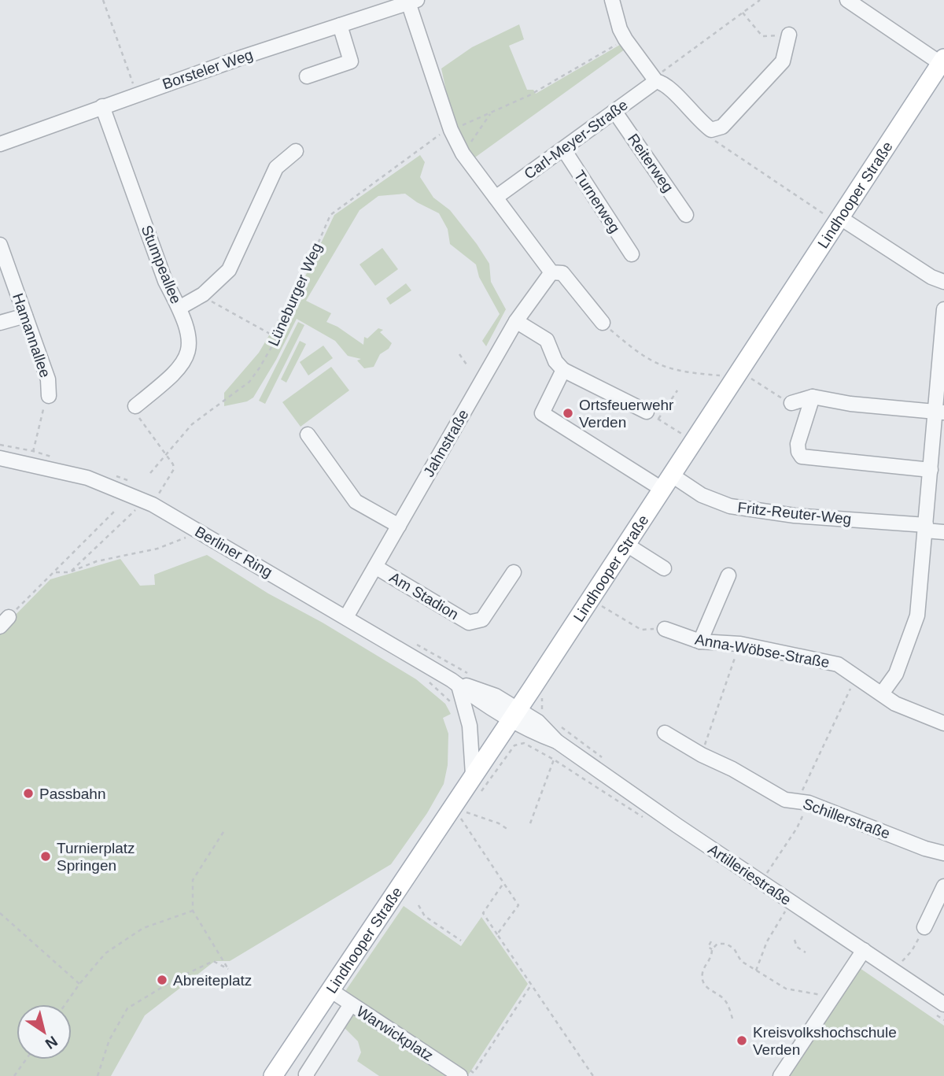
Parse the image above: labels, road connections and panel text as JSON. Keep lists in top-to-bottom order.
{
  "streets": {
    "main road": ["Lindhooper Straße"],
    "street": [
      "Borsteler Weg",
      "Carl-Meyer-Straße",
      "Reiterweg",
      "Turnerweg",
      "Stumpeallee",
      "Hamannallee",
      "Jahnstraße",
      "Fritz-Reuter-Weg",
      "Berliner Ring",
      "Am Stadion",
      "Anna-Wöbse-Straße",
      "Schillerstraße",
      "Artilleriestraße",
      "Warwickplatz"
    ],
    "path": ["Lüneburger Weg"]
  },
  "crossings": [
    ["Borsteler Weg", "Stumpeallee"],
    ["Carl-Meyer-Straße", "Reiterweg"],
    ["Carl-Meyer-Straße", "Turnerweg"],
    ["Lindhooper Straße", "Fritz-Reuter-Weg"],
    ["Lindhooper Straße", "Berliner Ring"],
    ["Lindhooper Straße", "Artilleriestraße"],
    ["Lindhooper Straße", "Warwickplatz"],
    ["Jahnstraße", "Berliner Ring"],
    ["Jahnstraße", "Am Stadion"],
    ["Berliner Ring", "Artilleriestraße"]
  ],
  "places": [
    "Ortsfeuerwehr Verden",
    "Passbahn",
    "Turnierplatz Springen",
    "Abreiteplatz",
    "Kreisvolkshochschule Verden"
  ],
  "north": "bottom right"
}
